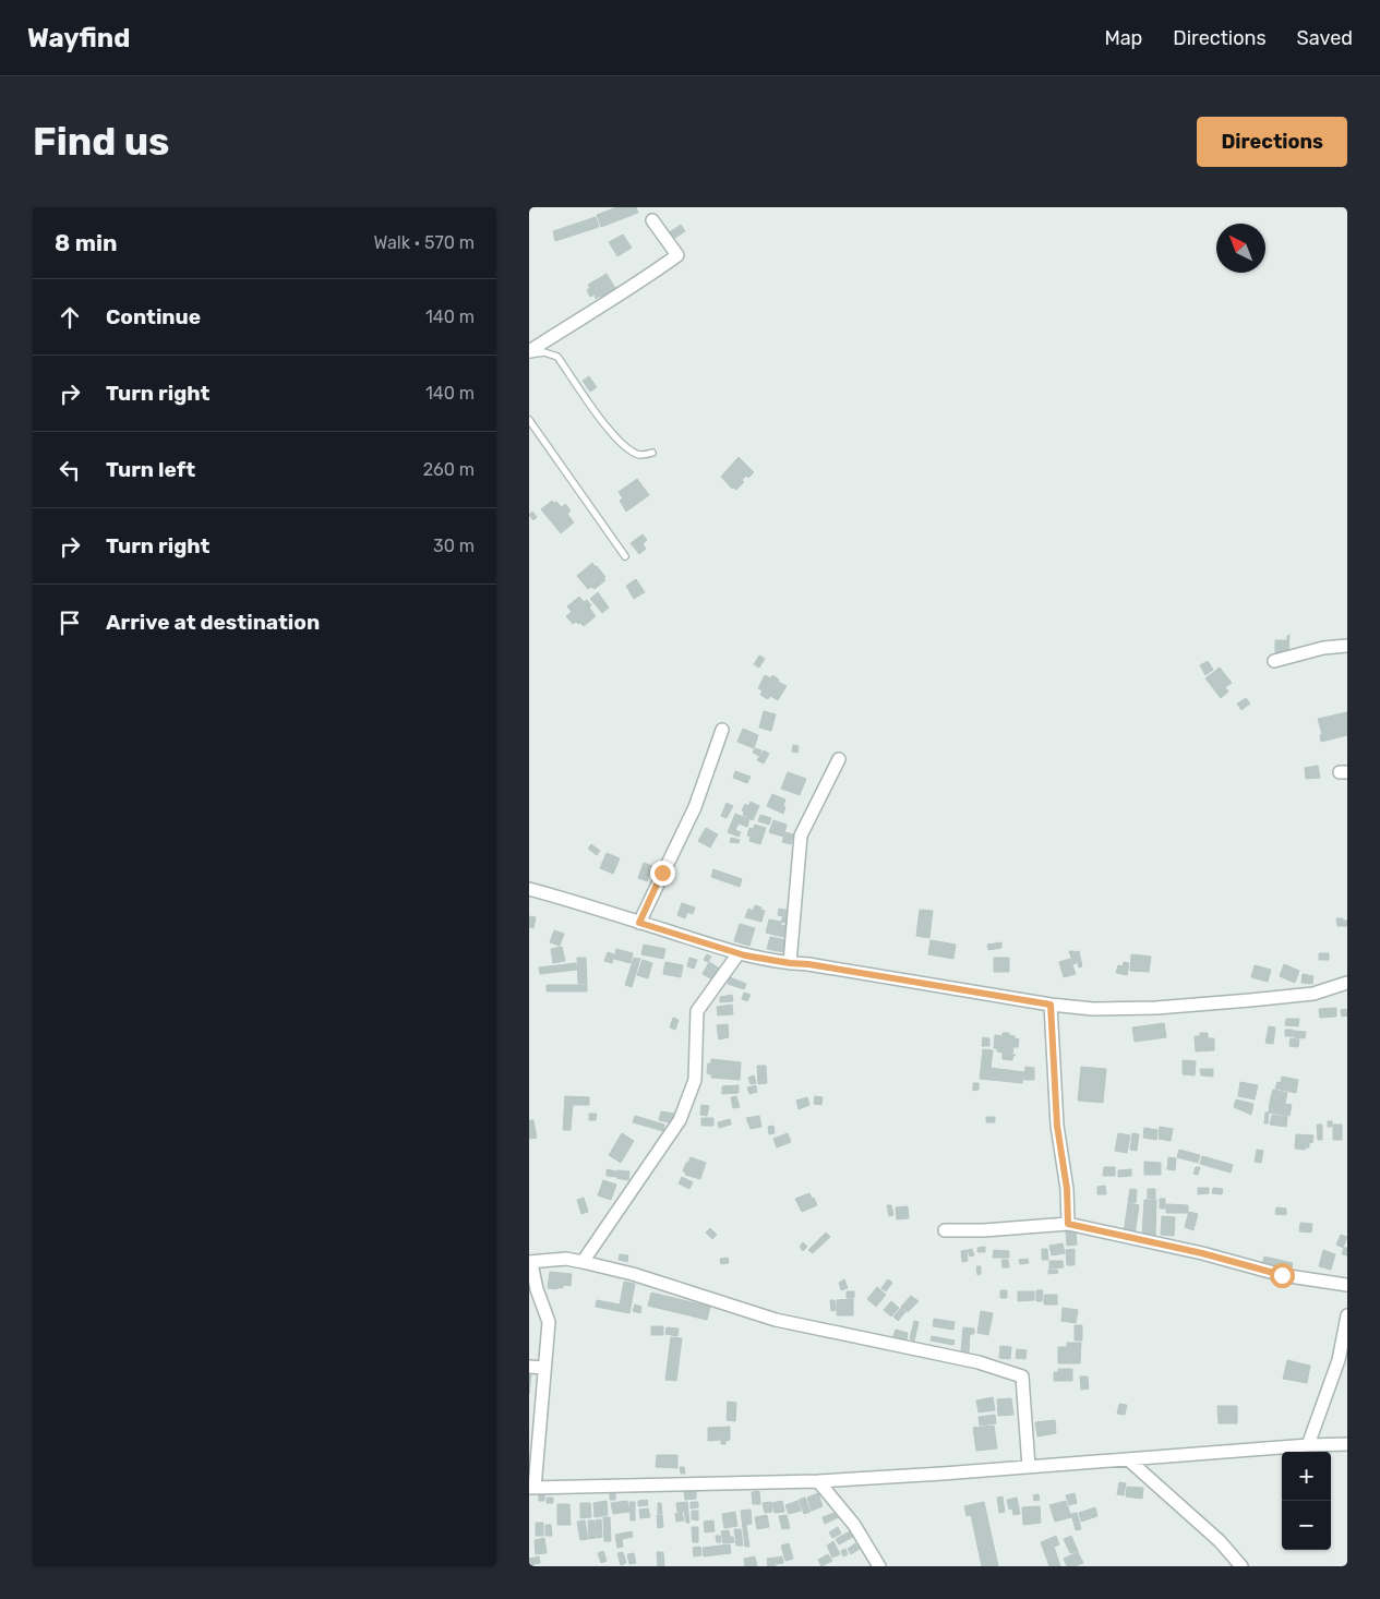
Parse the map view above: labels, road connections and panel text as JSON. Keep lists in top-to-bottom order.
{
  "north": "top left",
  "page": {
    "header": "Wayfind",
    "nav": ["Map", "Directions", "Saved"],
    "buttons": "Directions",
    "title": "Find us",
    "heading": ["8 min", "Walk · 570 m"],
    "list": [
      ["Continue", "140 m"],
      ["Turn right", "140 m"],
      ["Turn left", "260 m"],
      ["Turn right", "30 m"],
      "Arrive at destination"
    ],
    "map_buttons": ["+", "−"]
  }
}
